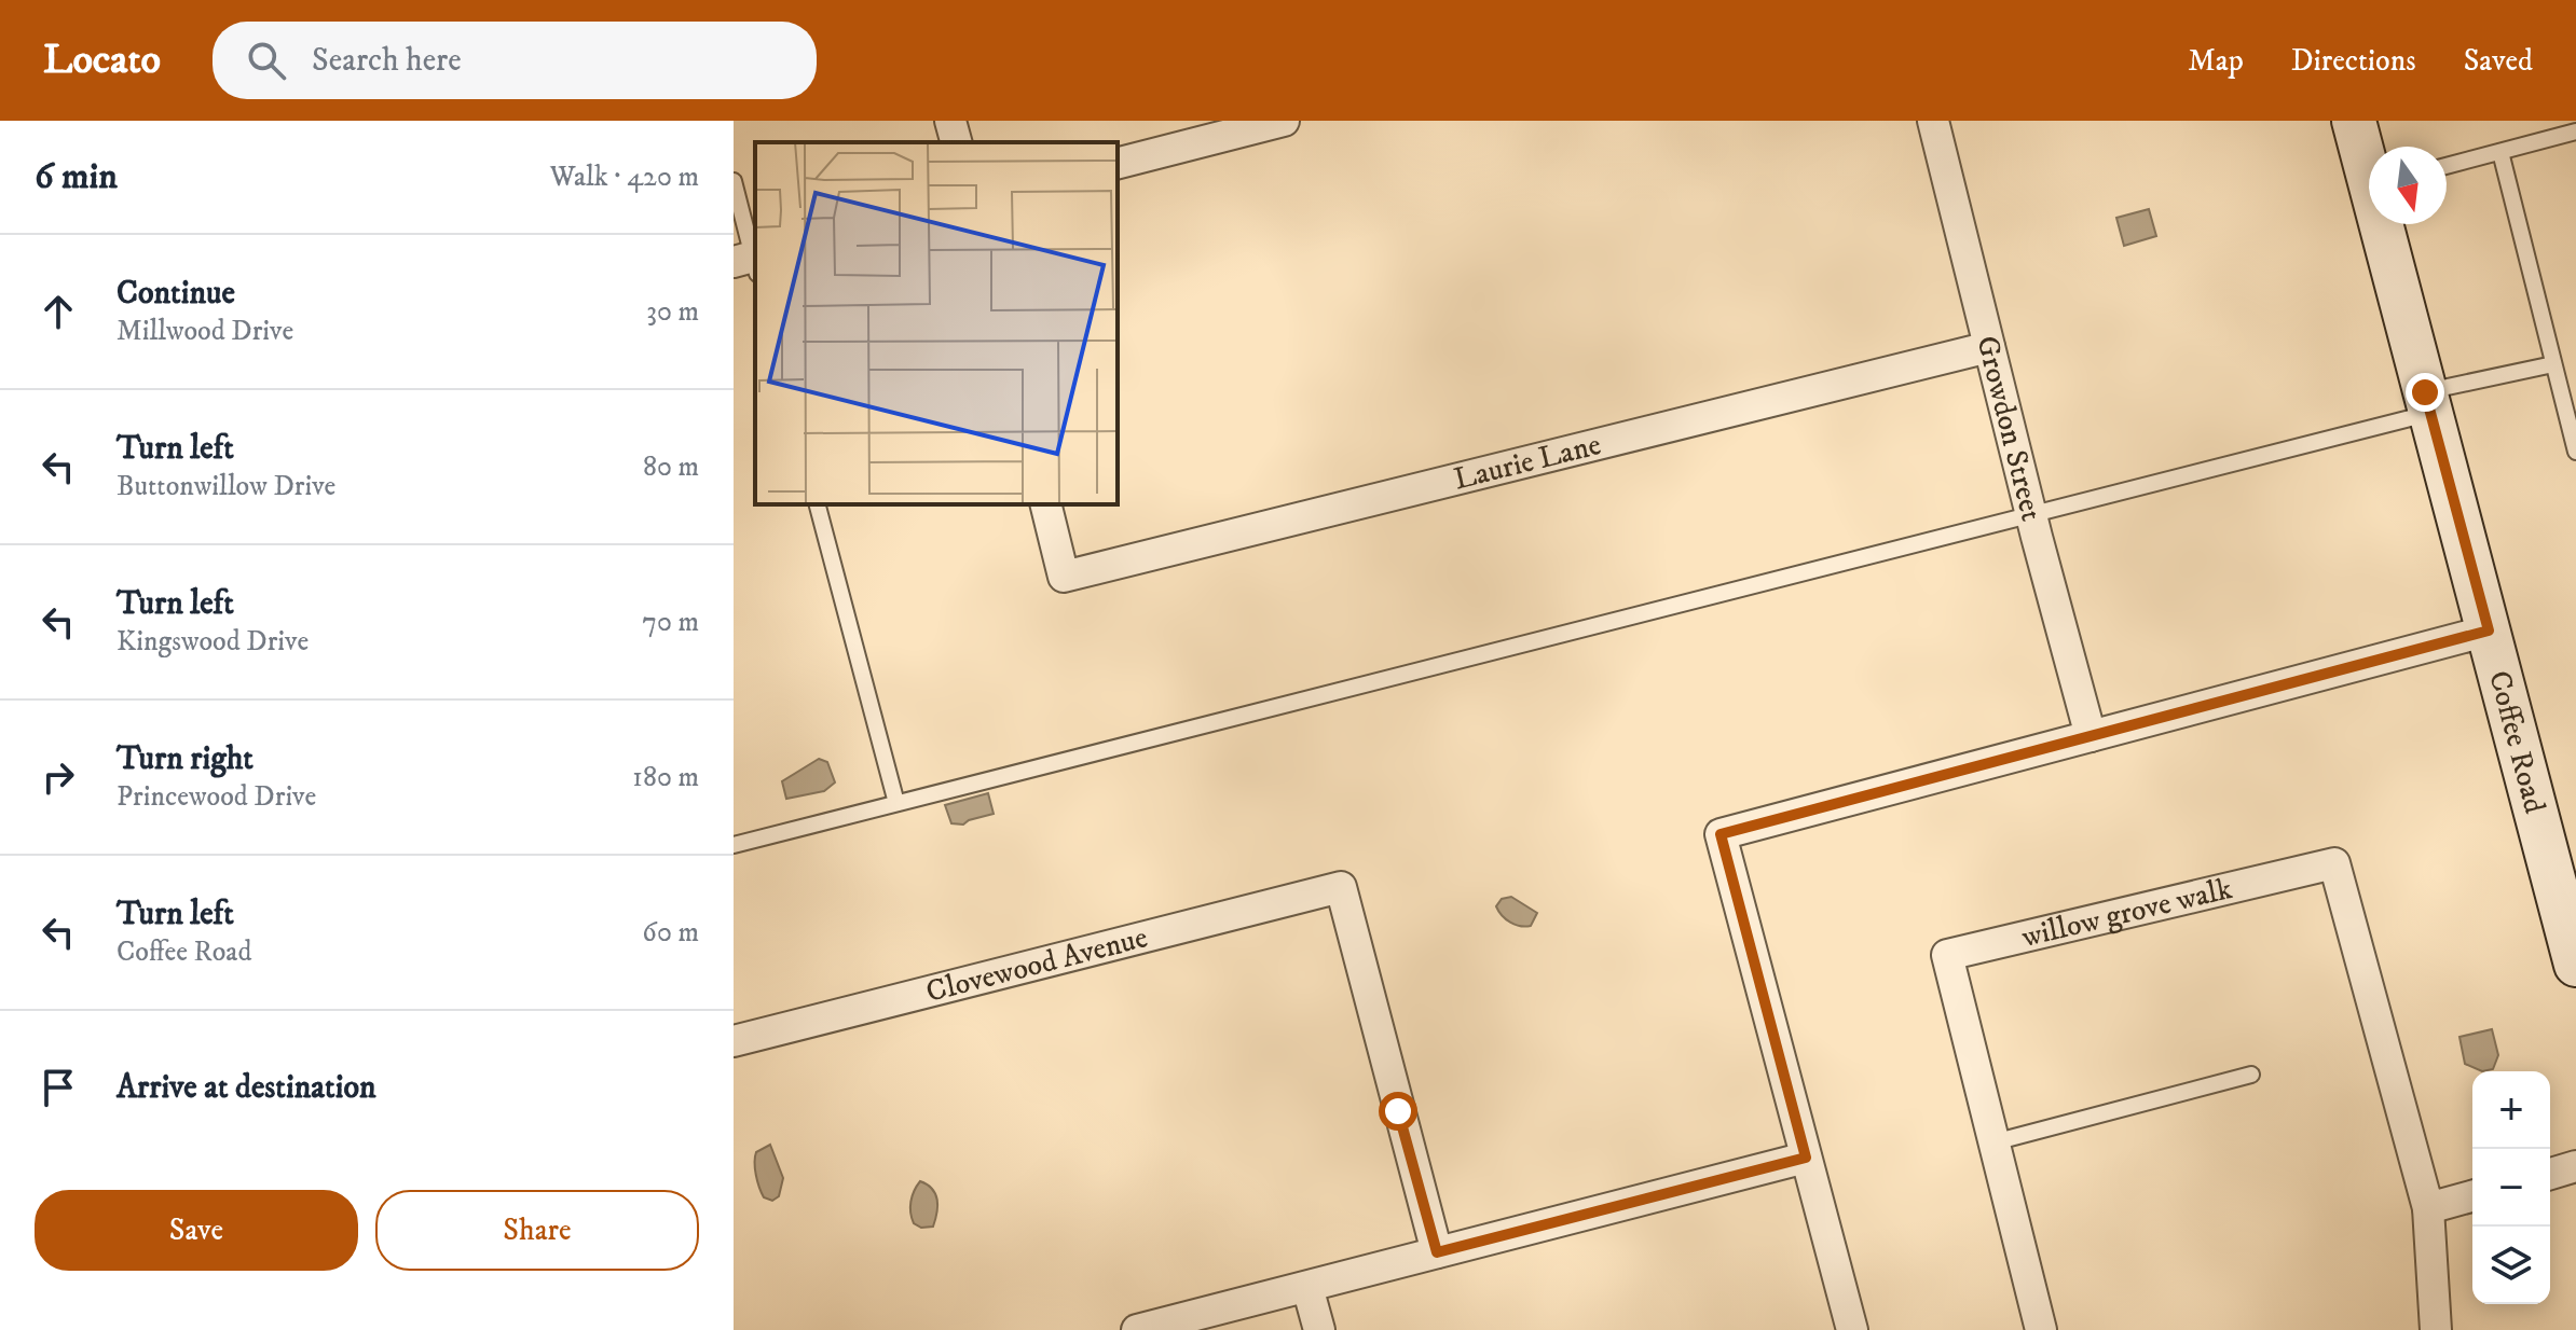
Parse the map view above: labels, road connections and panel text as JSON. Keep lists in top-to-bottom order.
{
  "streets": {
    "main road": ["Coffee Road"],
    "street": [
      "Growdon Street",
      "Laurie Lane",
      "willow grove walk",
      "Clovewood Avenue"
    ]
  },
  "crossings": [
    ["Growdon Street", "Laurie Lane"]
  ],
  "north": "bottom",
  "page": {
    "header": "Locato",
    "search": "Search here",
    "nav": ["Map", "Directions", "Saved"],
    "heading": ["6 min", "Walk · 420 m"],
    "list": [
      ["Continue", "Millwood Drive", "30 m"],
      ["Turn left", "Buttonwillow Drive", "80 m"],
      ["Turn left", "Kingswood Drive", "70 m"],
      ["Turn right", "Princewood Drive", "180 m"],
      ["Turn left", "Coffee Road", "60 m"],
      "Arrive at destination"
    ],
    "map_buttons": ["+", "−"],
    "buttons": ["Save", "Share"]
  }
}
